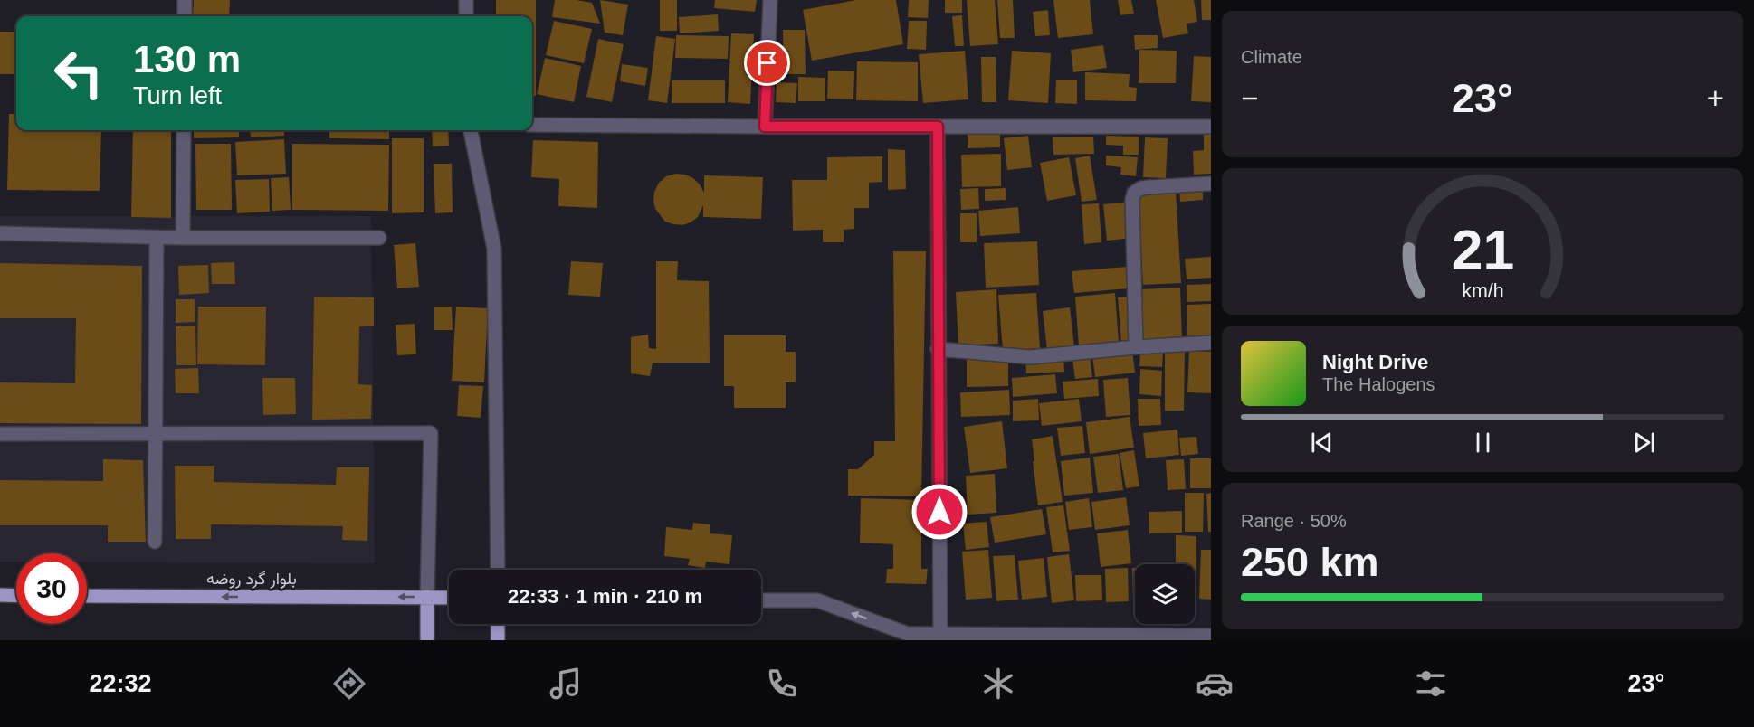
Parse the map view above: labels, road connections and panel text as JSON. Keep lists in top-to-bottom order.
{
  "streets": {
    "main road": ["بلوار گرد روضه"]
  },
  "one_way": ["بلوار گرد روضه"],
  "page": {
    "tile": [
      "Climate",
      ["Range · 50%", "250 km"]
    ],
    "turn": ["130 m", "Turn left"],
    "heat": ["−", "23°", "+"],
    "song": ["Night Drive", "The Halogens"],
    "limit": "30",
    "trip": "22:33 · 1 min · 210 m",
    "tabs": ["22:32", "23°"],
    "gauge": ["21", "km/h"]
  }
}
